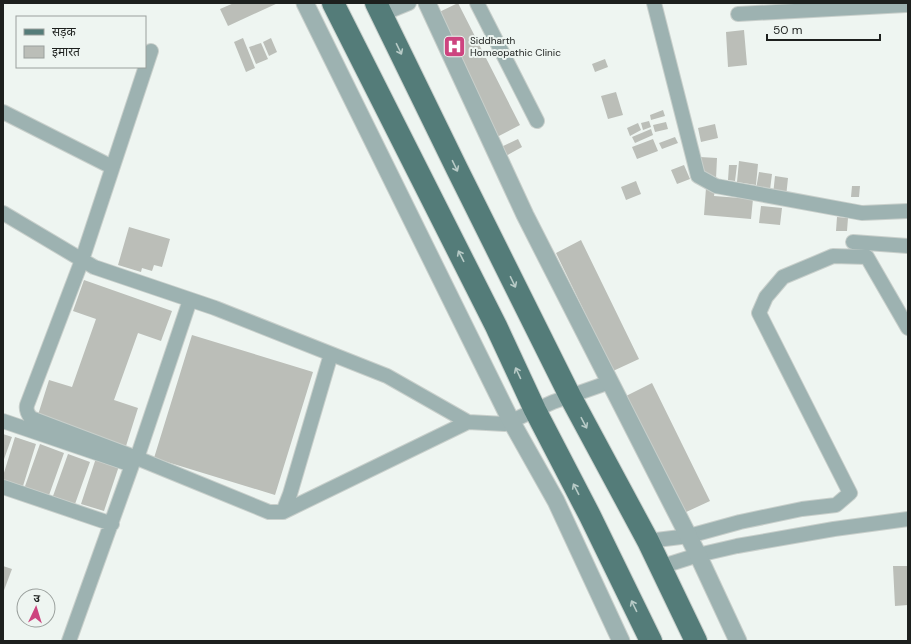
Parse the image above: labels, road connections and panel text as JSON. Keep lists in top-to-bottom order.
{
  "places": {
    "hospital": ["Siddharth Homeopathic Clinic"]
  },
  "legend": ["सड़क", "इमारत"],
  "scale_bar": "50 m",
  "north": "top"
}
